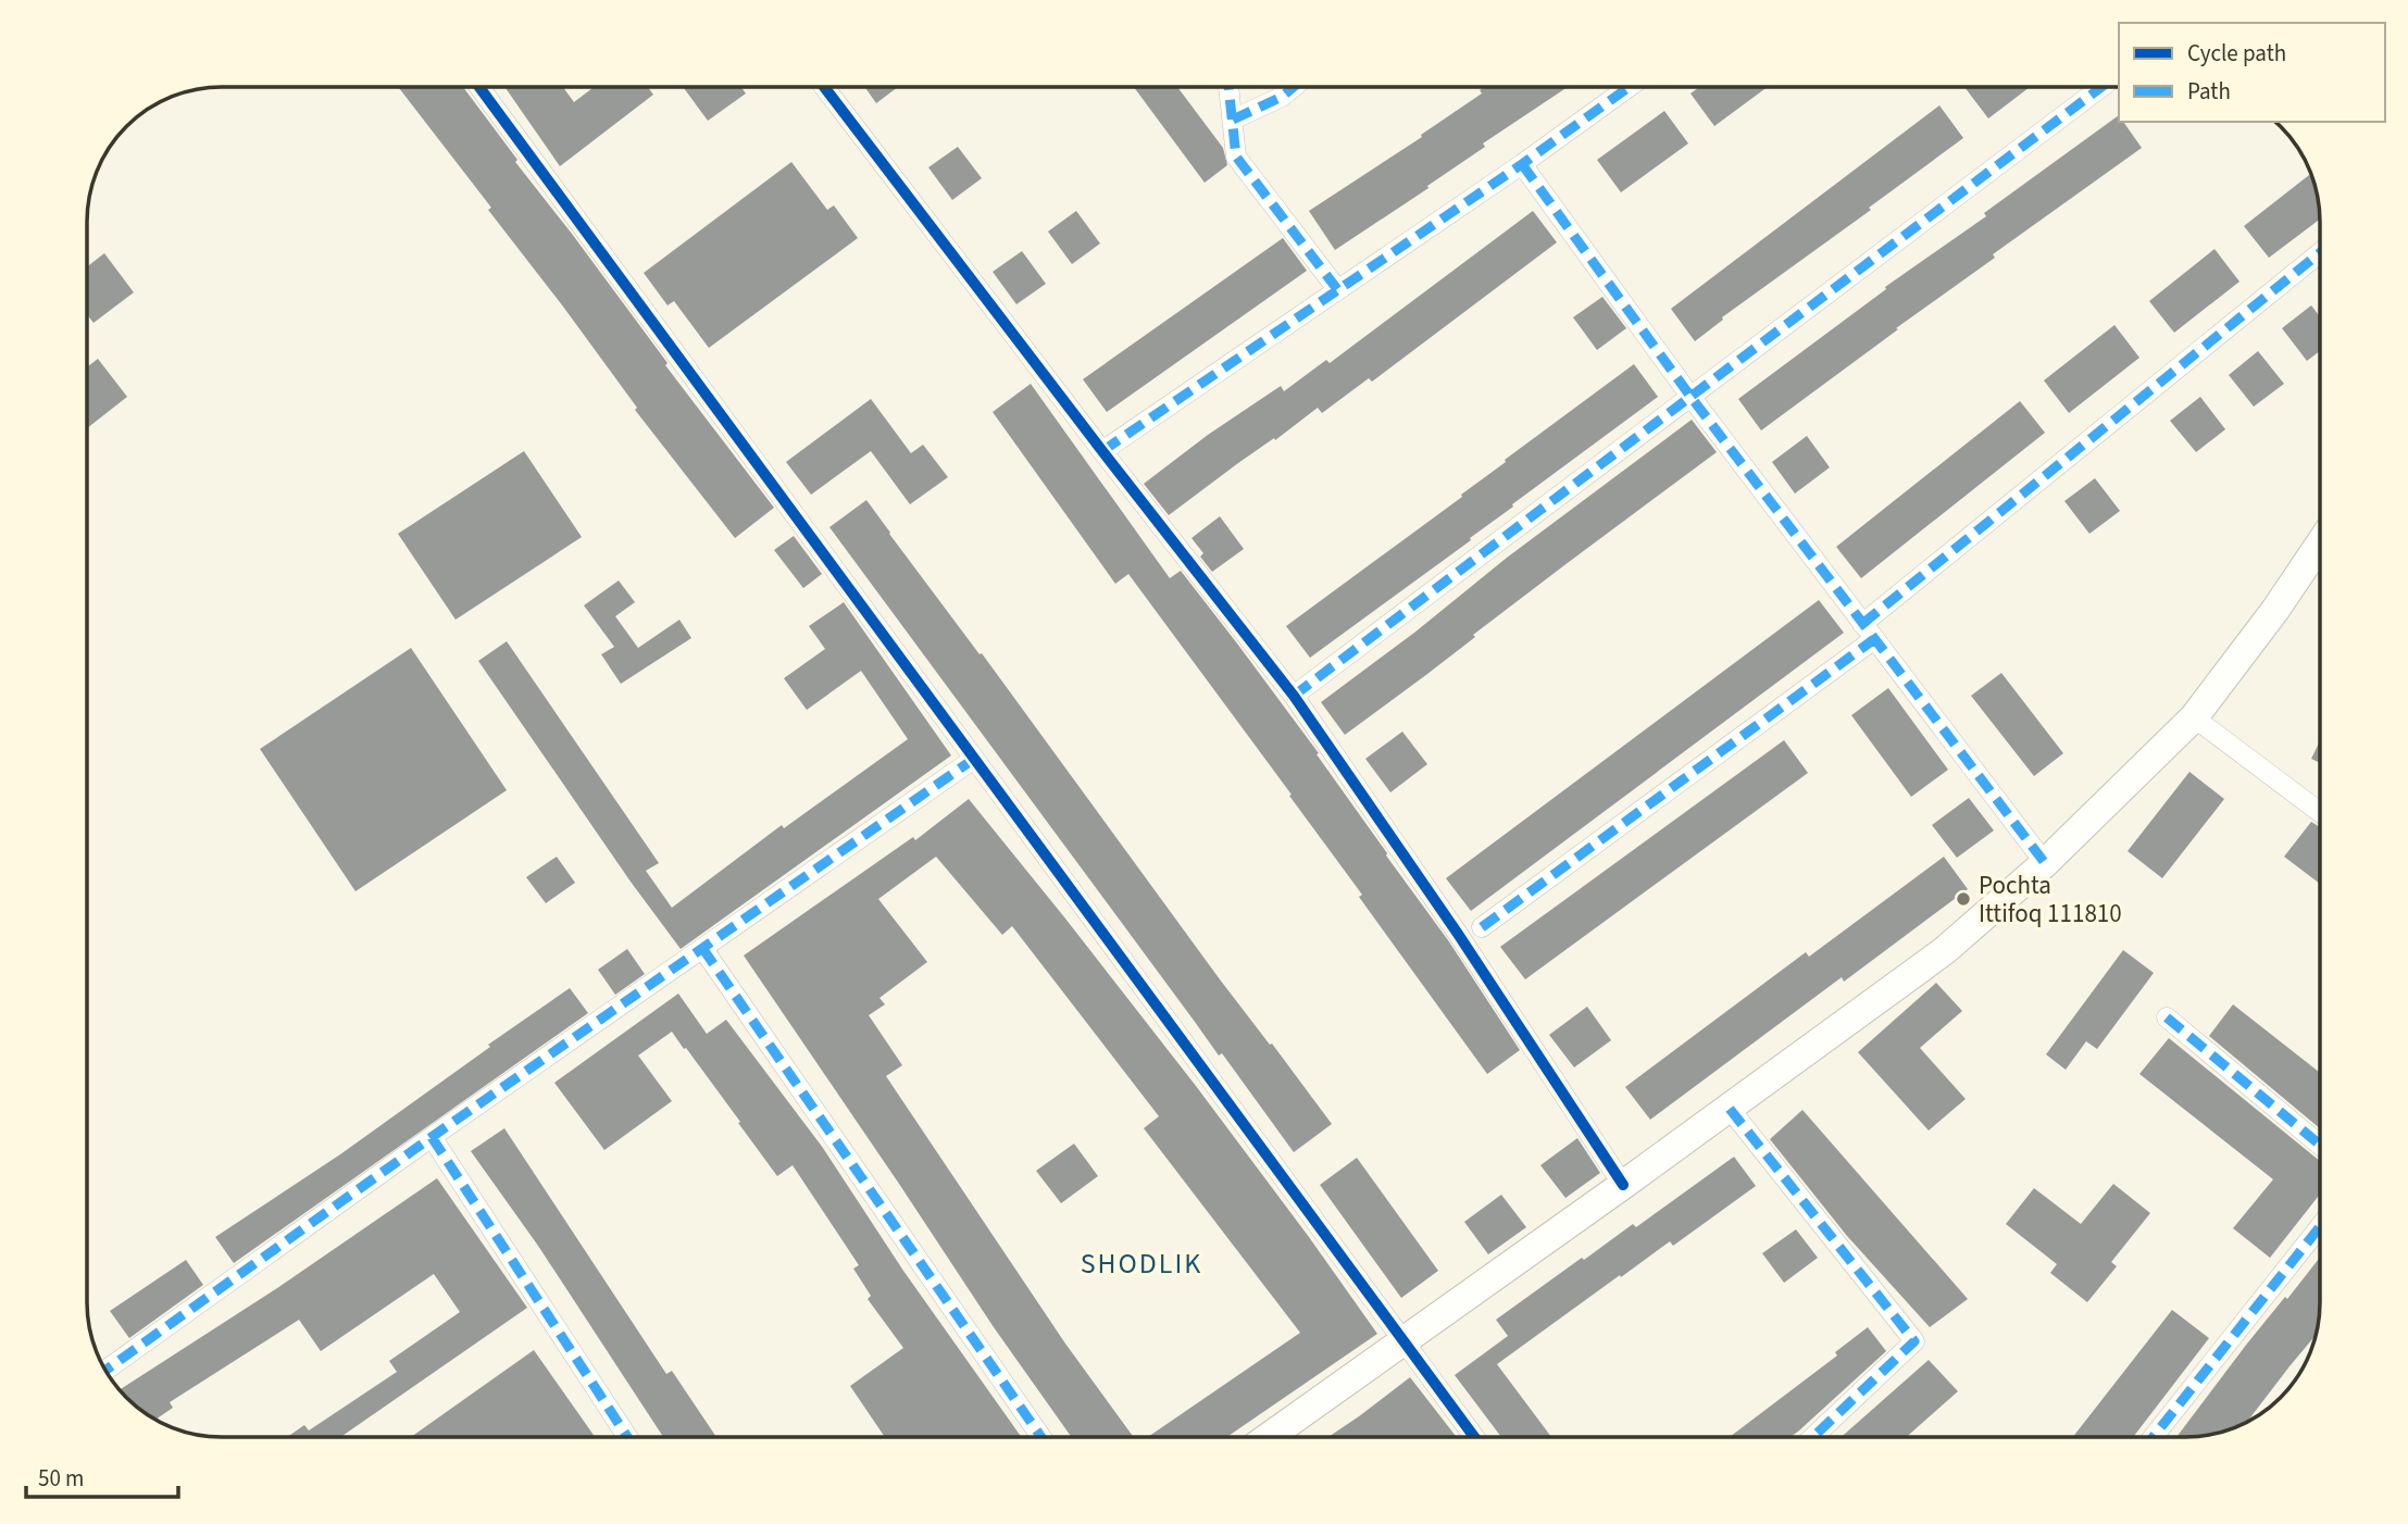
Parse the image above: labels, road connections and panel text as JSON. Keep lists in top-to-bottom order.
{
  "districts": ["SHODLIK"],
  "places": ["Pochta Ittifoq 111810"],
  "legend": ["Cycle path", "Path"],
  "scale_bar": "50 m"
}
